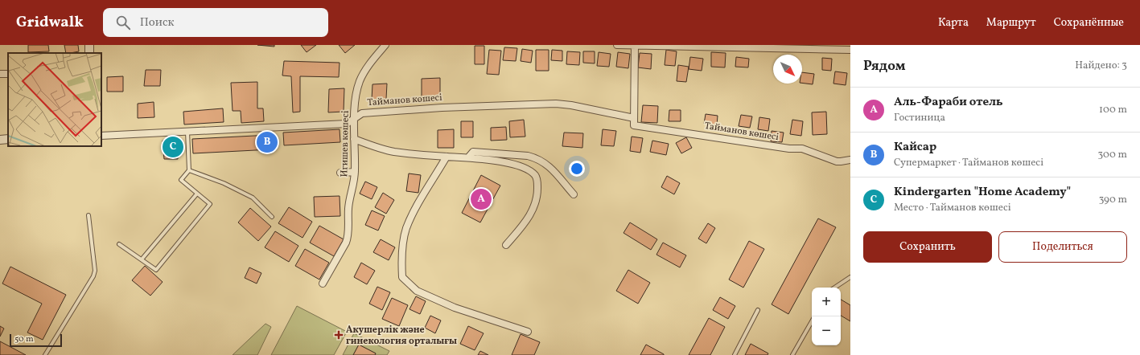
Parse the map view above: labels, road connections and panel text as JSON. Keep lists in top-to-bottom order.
{
  "streets": {
    "street": ["Тайманов көшесі", "Игишев көшесі"]
  },
  "crossings": [
    ["Тайманов көшесі", "Игишев көшесі"]
  ],
  "places": {
    "health": ["Акушерлік және гинекология орталығы"]
  },
  "scale_bar": "50 m",
  "north": "bottom right",
  "page": {
    "header": "Gridwalk",
    "search": "Поиск",
    "nav": ["Карта", "Маршрут", "Сохранённые"],
    "heading": ["Рядом", "Найдено: 3"],
    "list": [
      {
        "mark": "A",
        "name": "Аль-Фараби отель",
        "note": "Гостиница",
        "value": "100 m"
      },
      {
        "mark": "B",
        "name": "Кайсар",
        "note": "Супермаркет · Тайманов көшесі",
        "value": "300 m"
      },
      {
        "mark": "C",
        "name": "Kindergarten \"Home Academy\"",
        "note": "Место · Тайманов көшесі",
        "value": "390 m"
      }
    ],
    "pins": ["B", "C", "A"],
    "buttons": ["Сохранить", "Поделиться"],
    "map_buttons": ["+", "−"],
    "scale": "50 m"
  }
}
